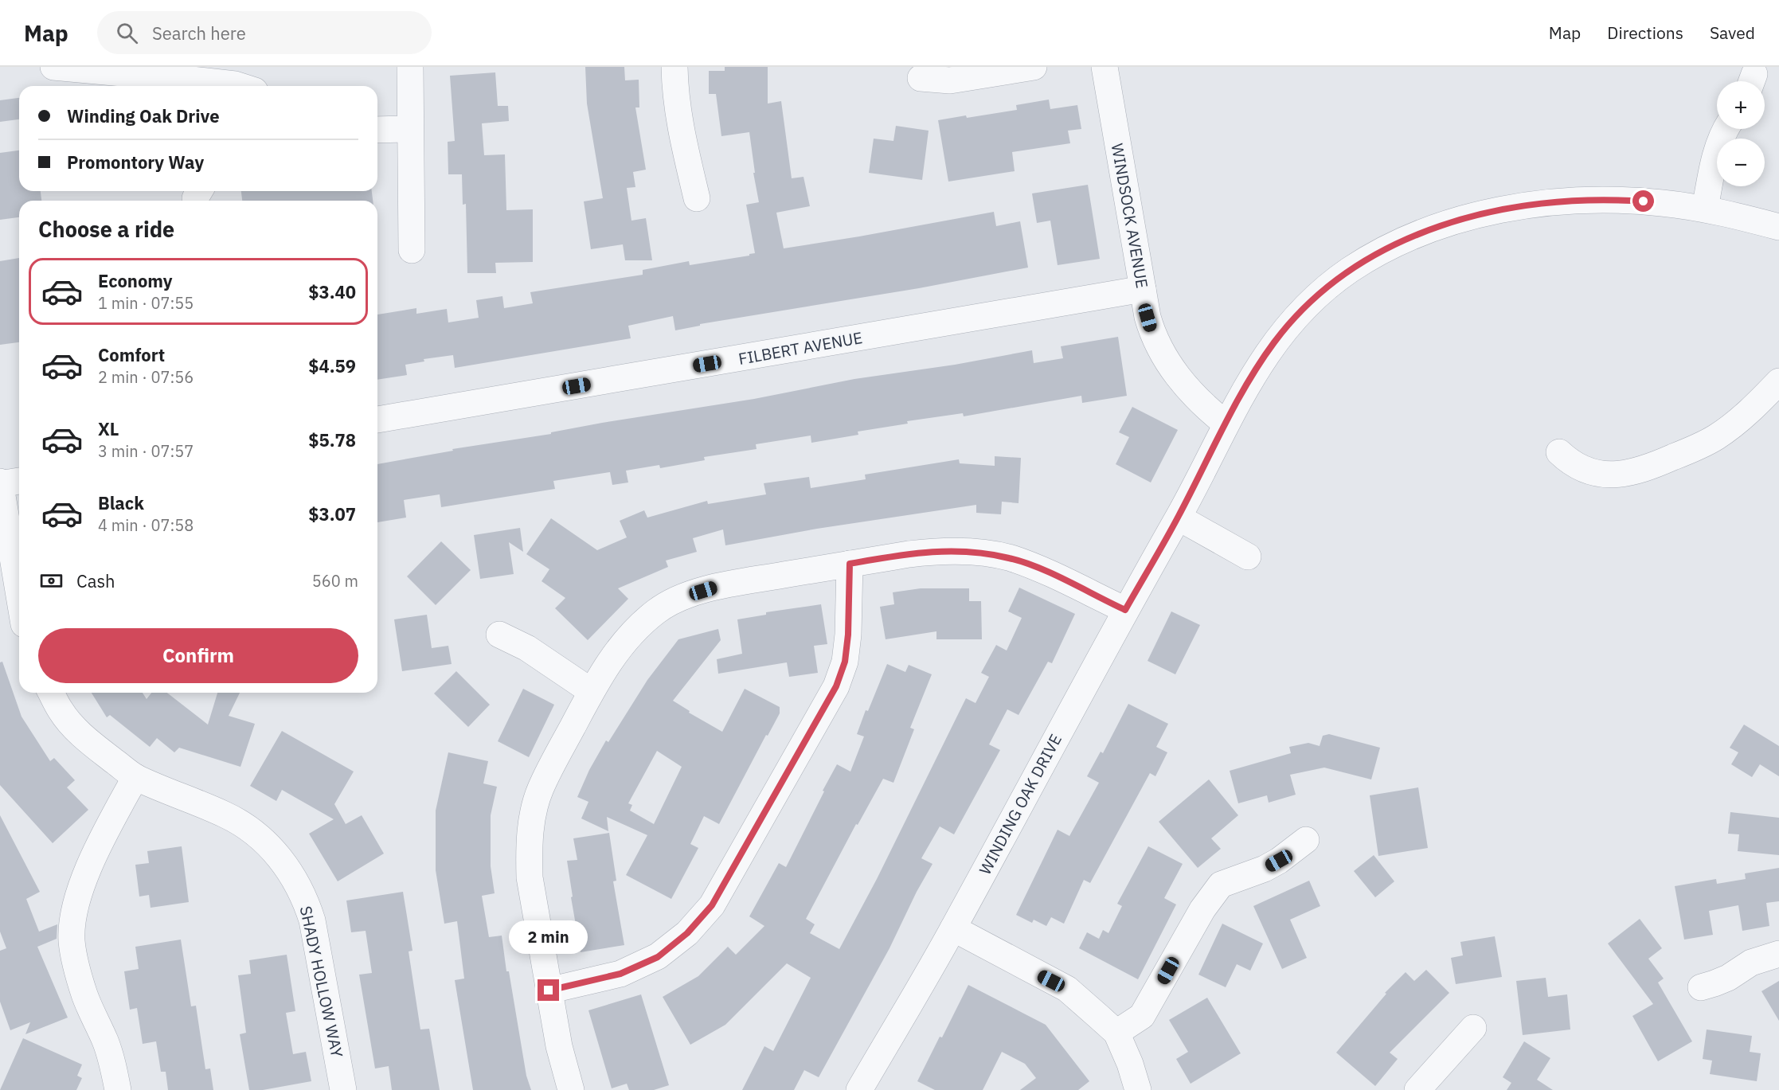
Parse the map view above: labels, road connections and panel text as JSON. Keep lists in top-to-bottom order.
{
  "streets": {
    "street": [
      "WINDSOCK AVENUE",
      "FILBERT AVENUE",
      "WINDING OAK DRIVE",
      "SHADY HOLLOW WAY"
    ]
  },
  "crossings": [
    ["WINDSOCK AVENUE", "FILBERT AVENUE"],
    ["WINDSOCK AVENUE", "WINDING OAK DRIVE"]
  ],
  "page": {
    "header": "Map",
    "search": "Search here",
    "nav": ["Map", "Directions", "Saved"],
    "map_buttons": ["+", "−"],
    "banner": ["Winding Oak Drive", "Promontory Way"],
    "heading": "Choose a ride",
    "list": [
      {
        "name": "Economy",
        "note": "1 min · 07:55",
        "value": "$3.40"
      },
      {
        "name": "Comfort",
        "note": "2 min · 07:56",
        "value": "$4.59"
      },
      {
        "name": "XL",
        "note": "3 min · 07:57",
        "value": "$5.78"
      },
      {
        "name": "Black",
        "note": "4 min · 07:58",
        "value": "$3.07"
      }
    ],
    "pay": ["Cash", "560 m"],
    "buttons": "Confirm",
    "bubble": "2 min"
  }
}
